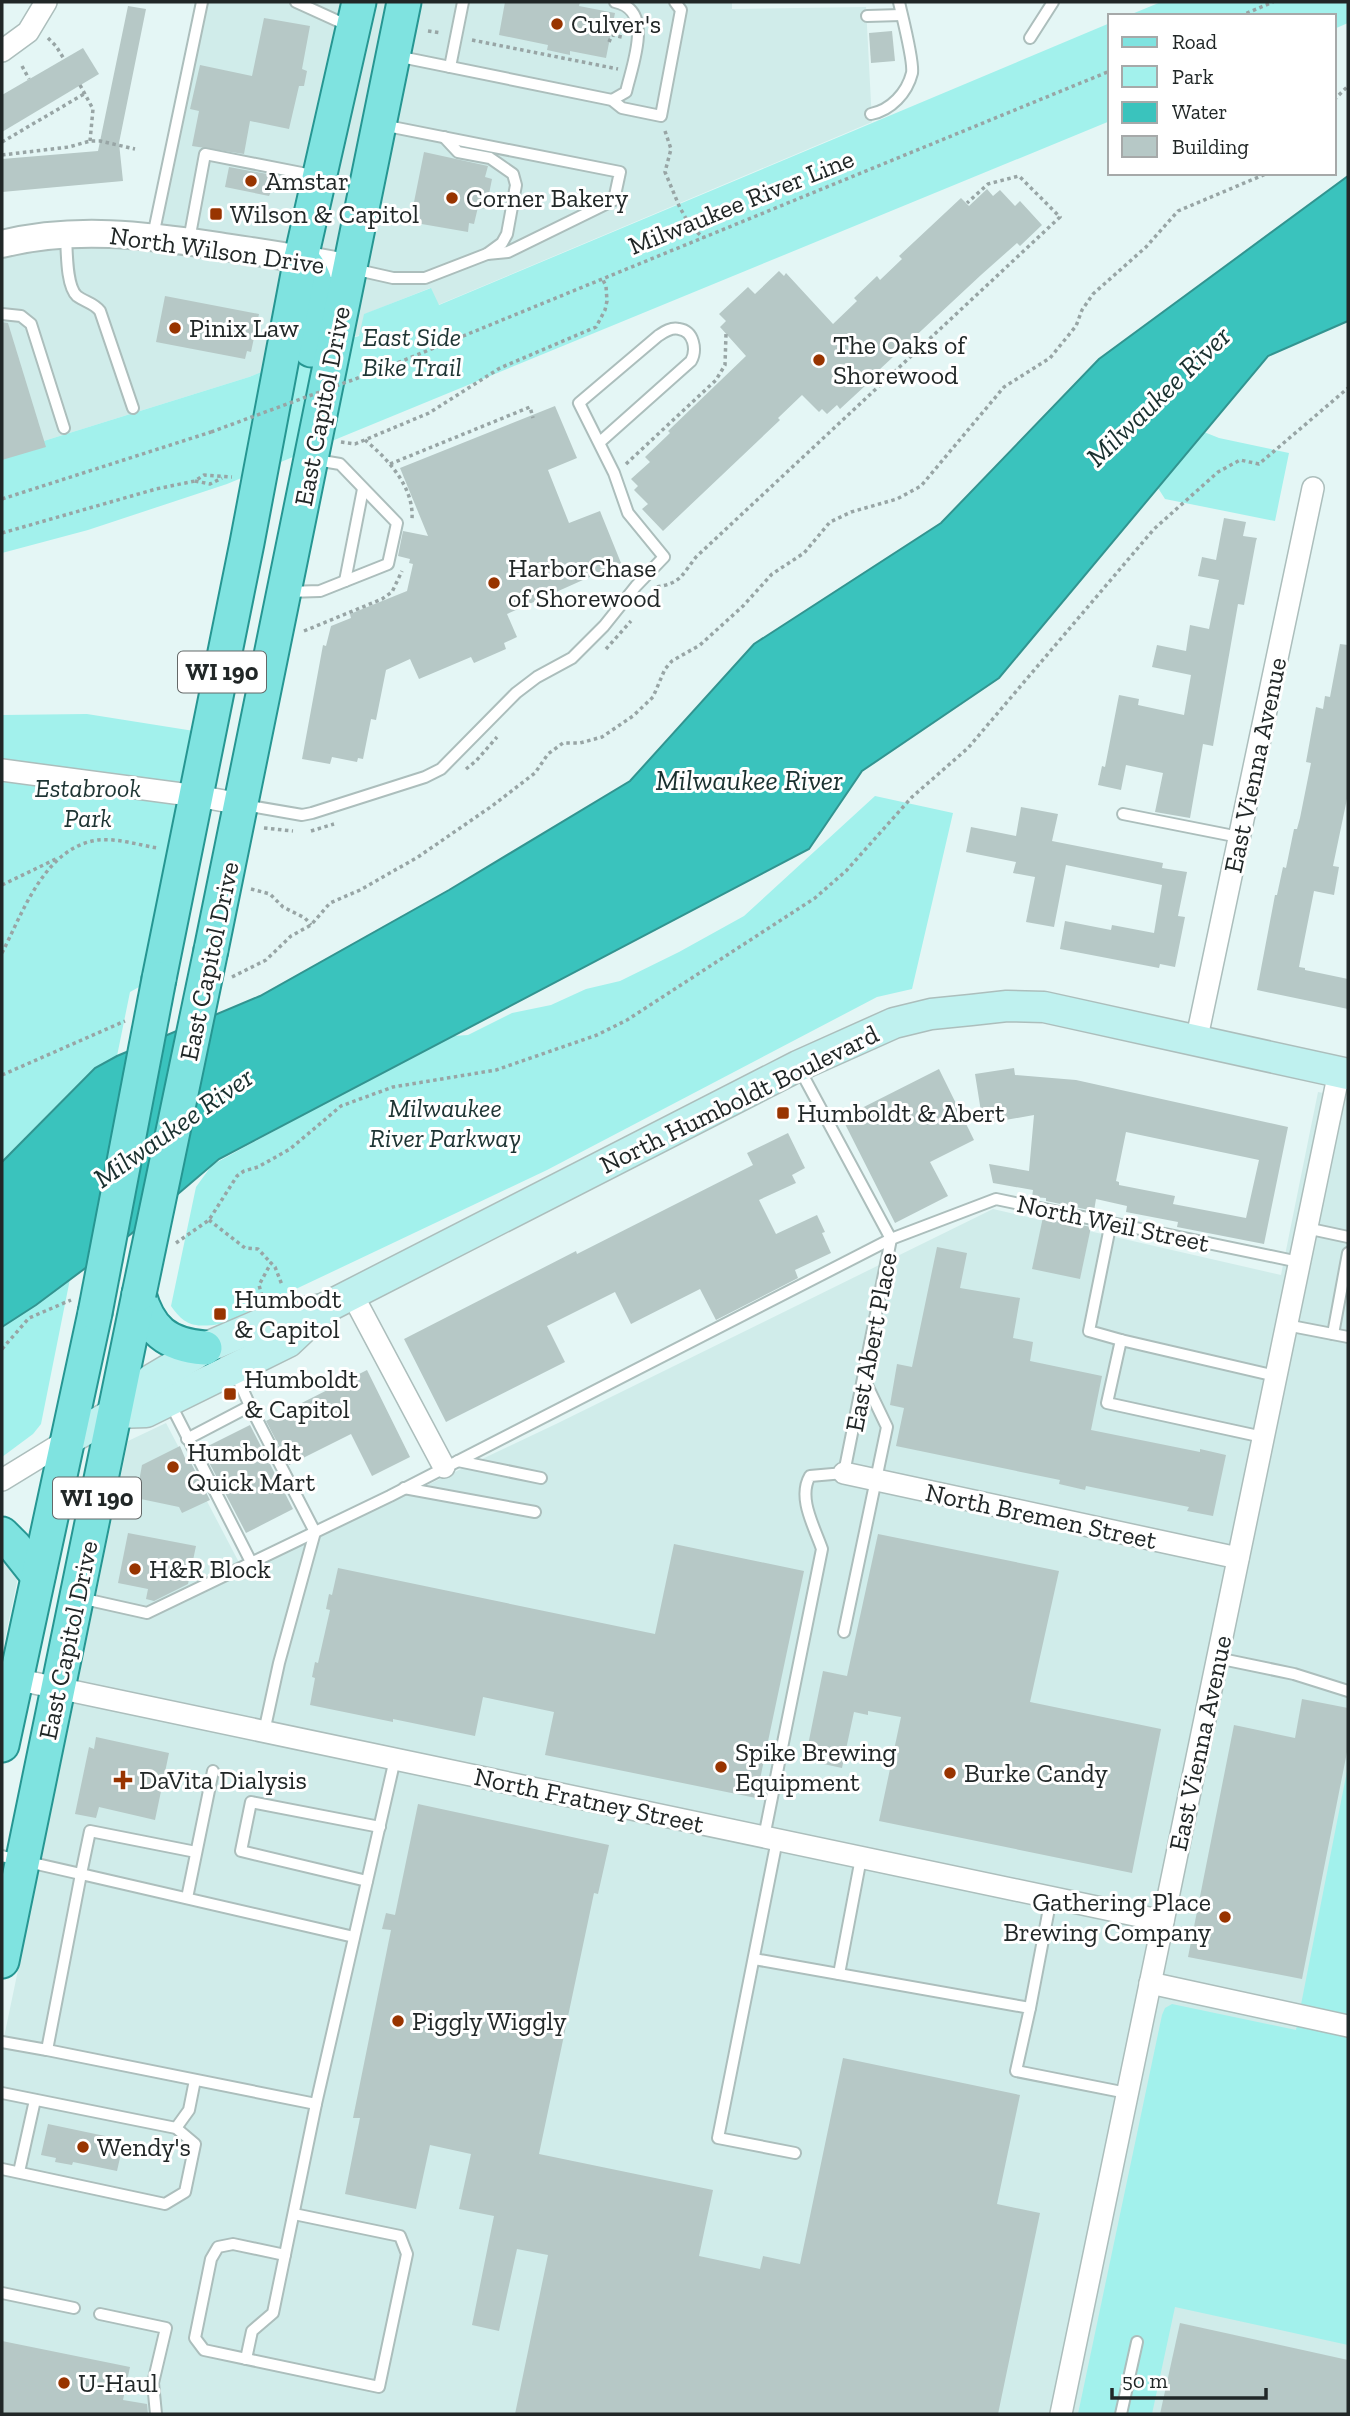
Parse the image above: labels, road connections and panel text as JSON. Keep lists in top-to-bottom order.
{
  "streets": {
    "main road": ["East Capitol Drive", "WI 190", "North Humboldt Boulevard"],
    "street": [
      "North Wilson Drive",
      "East Vienna Avenue",
      "North Bremen Street",
      "North Fratney Street"
    ],
    "lane": ["North Weil Street", "East Abert Place"],
    "path": ["Milwaukee River Line"]
  },
  "crossings": [
    ["North Wilson Drive", "East Capitol Drive"],
    ["East Capitol Drive", "North Humboldt Boulevard"],
    ["East Capitol Drive", "North Weil Street"],
    ["East Capitol Drive", "North Fratney Street"],
    ["East Vienna Avenue", "North Humboldt Boulevard"],
    ["East Vienna Avenue", "North Weil Street"],
    ["East Vienna Avenue", "North Bremen Street"],
    ["East Vienna Avenue", "North Fratney Street"],
    ["North Humboldt Boulevard", "East Abert Place"],
    ["North Weil Street", "East Abert Place"],
    ["East Abert Place", "North Bremen Street"]
  ],
  "water": ["Milwaukee River"],
  "parks": ["East Side Bike Trail", "Estabrook Park", "Milwaukee River Parkway"],
  "places": {
    "other": [
      "Culver's",
      "Amstar",
      "Corner Bakery",
      "Pinix Law",
      "The Oaks of Shorewood",
      "HarborChase of Shorewood",
      "Humboldt Quick Mart",
      "H&R Block",
      "Spike Brewing Equipment",
      "Burke Candy",
      "Gathering Place Brewing Company",
      "Piggly Wiggly",
      "Wendy's",
      "U-Haul"
    ],
    "transit": [
      "Wilson & Capitol",
      "Humboldt & Abert",
      "Humbodt & Capitol",
      "Humboldt & Capitol"
    ],
    "health": ["DaVita Dialysis"]
  },
  "legend": [
    "Road",
    "Park",
    "Water",
    "Building"
  ],
  "scale_bar": "50 m"
}
